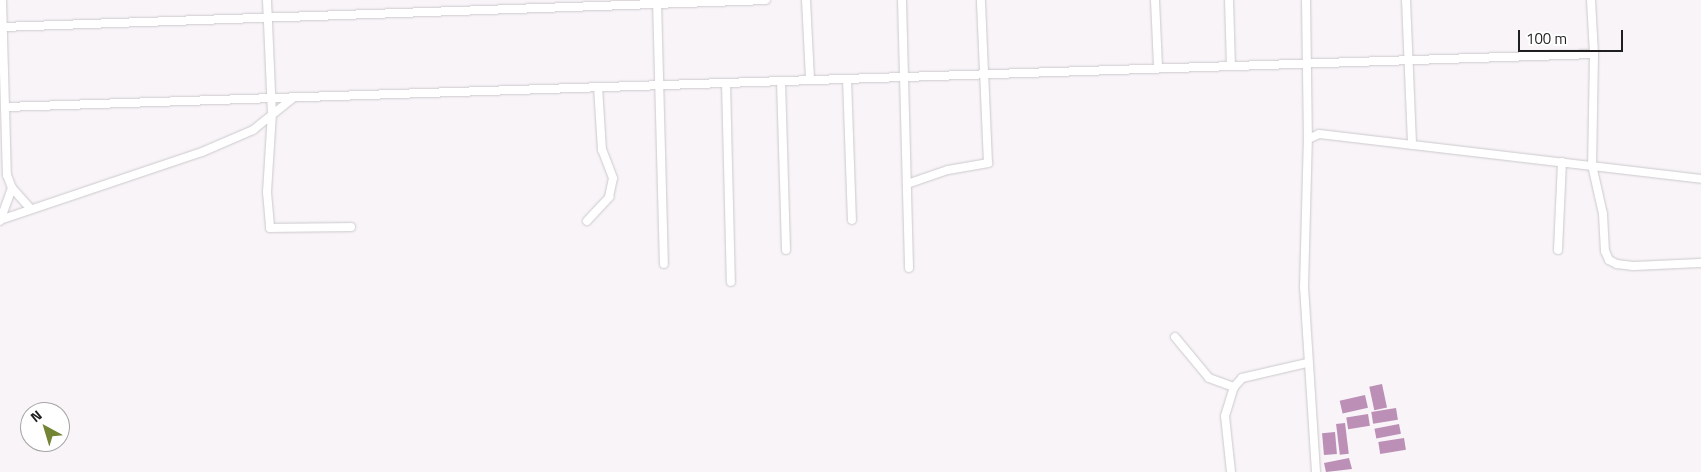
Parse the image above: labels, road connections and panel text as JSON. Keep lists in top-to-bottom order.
{
  "scale_bar": "100 m",
  "north": "top left"
}
